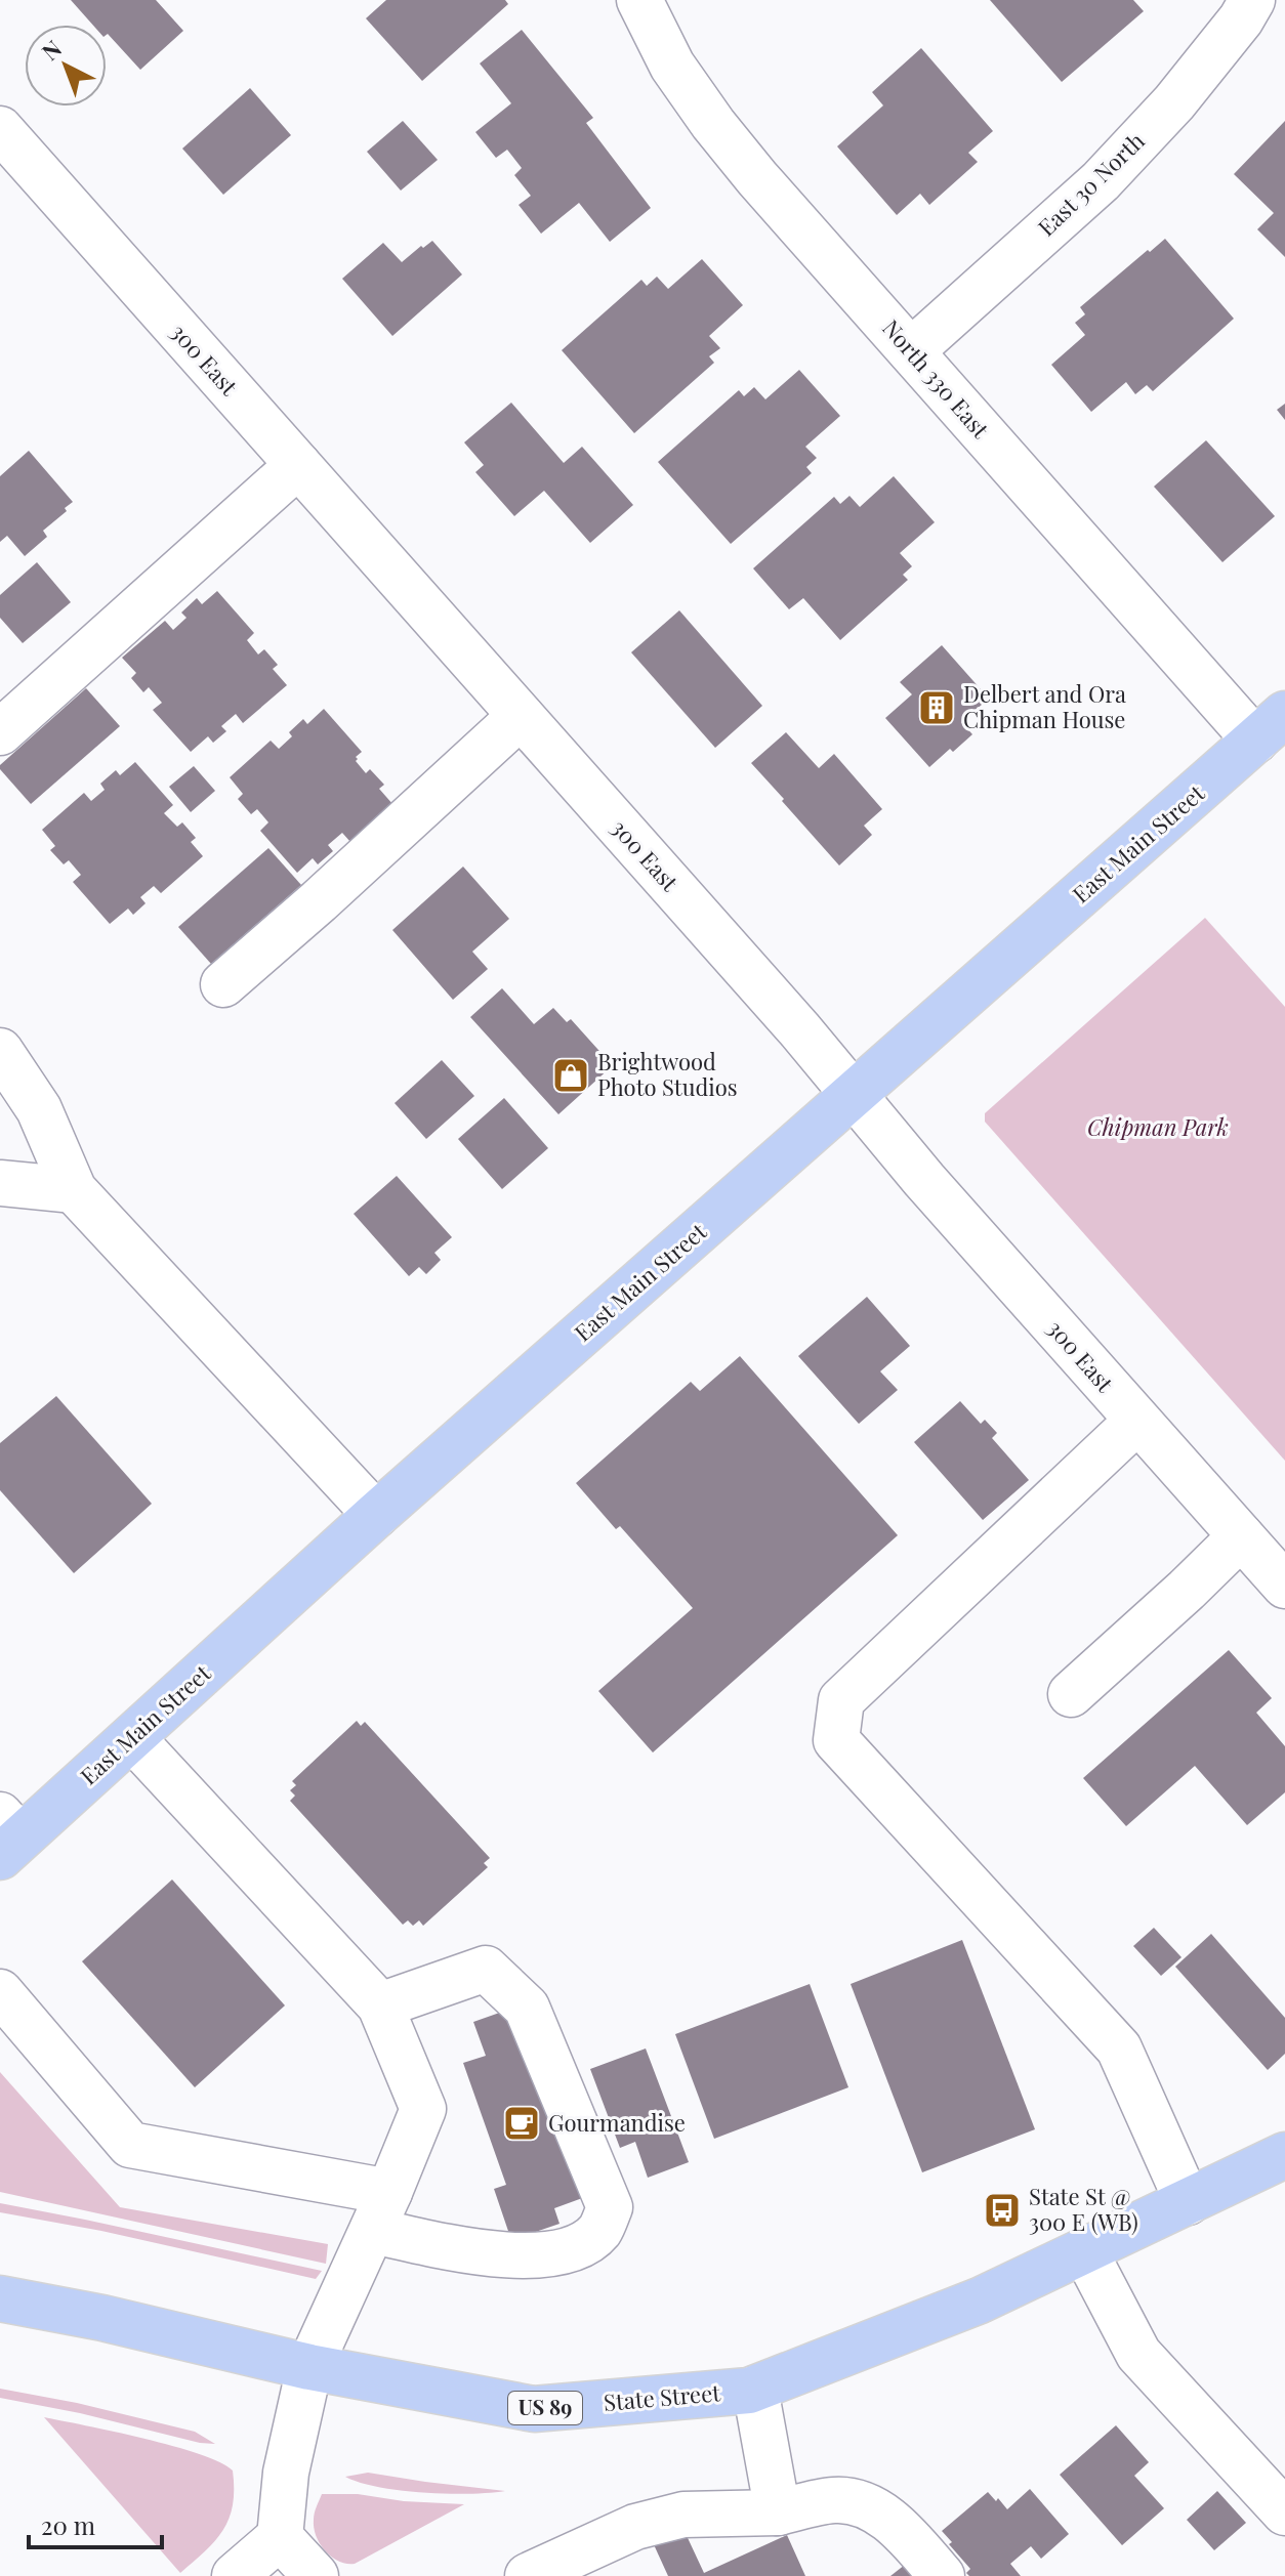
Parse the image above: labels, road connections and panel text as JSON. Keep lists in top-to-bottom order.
{
  "streets": {
    "main road": ["East Main Street", "State Street", "US 89"],
    "street": ["East 30 North", "300 East", "North 330 East"]
  },
  "crossings": [
    ["East 30 North", "North 330 East"],
    ["300 East", "East Main Street"],
    ["North 330 East", "East Main Street"]
  ],
  "parks": ["Chipman Park"],
  "places": {
    "building": ["Delbert and Ora Chipman House"],
    "shop": ["Brightwood Photo Studios"],
    "cafe": ["Gourmandise"],
    "bus stop": ["State St @ 300 E (WB)"]
  },
  "scale_bar": "20 m",
  "north": "top left"
}
